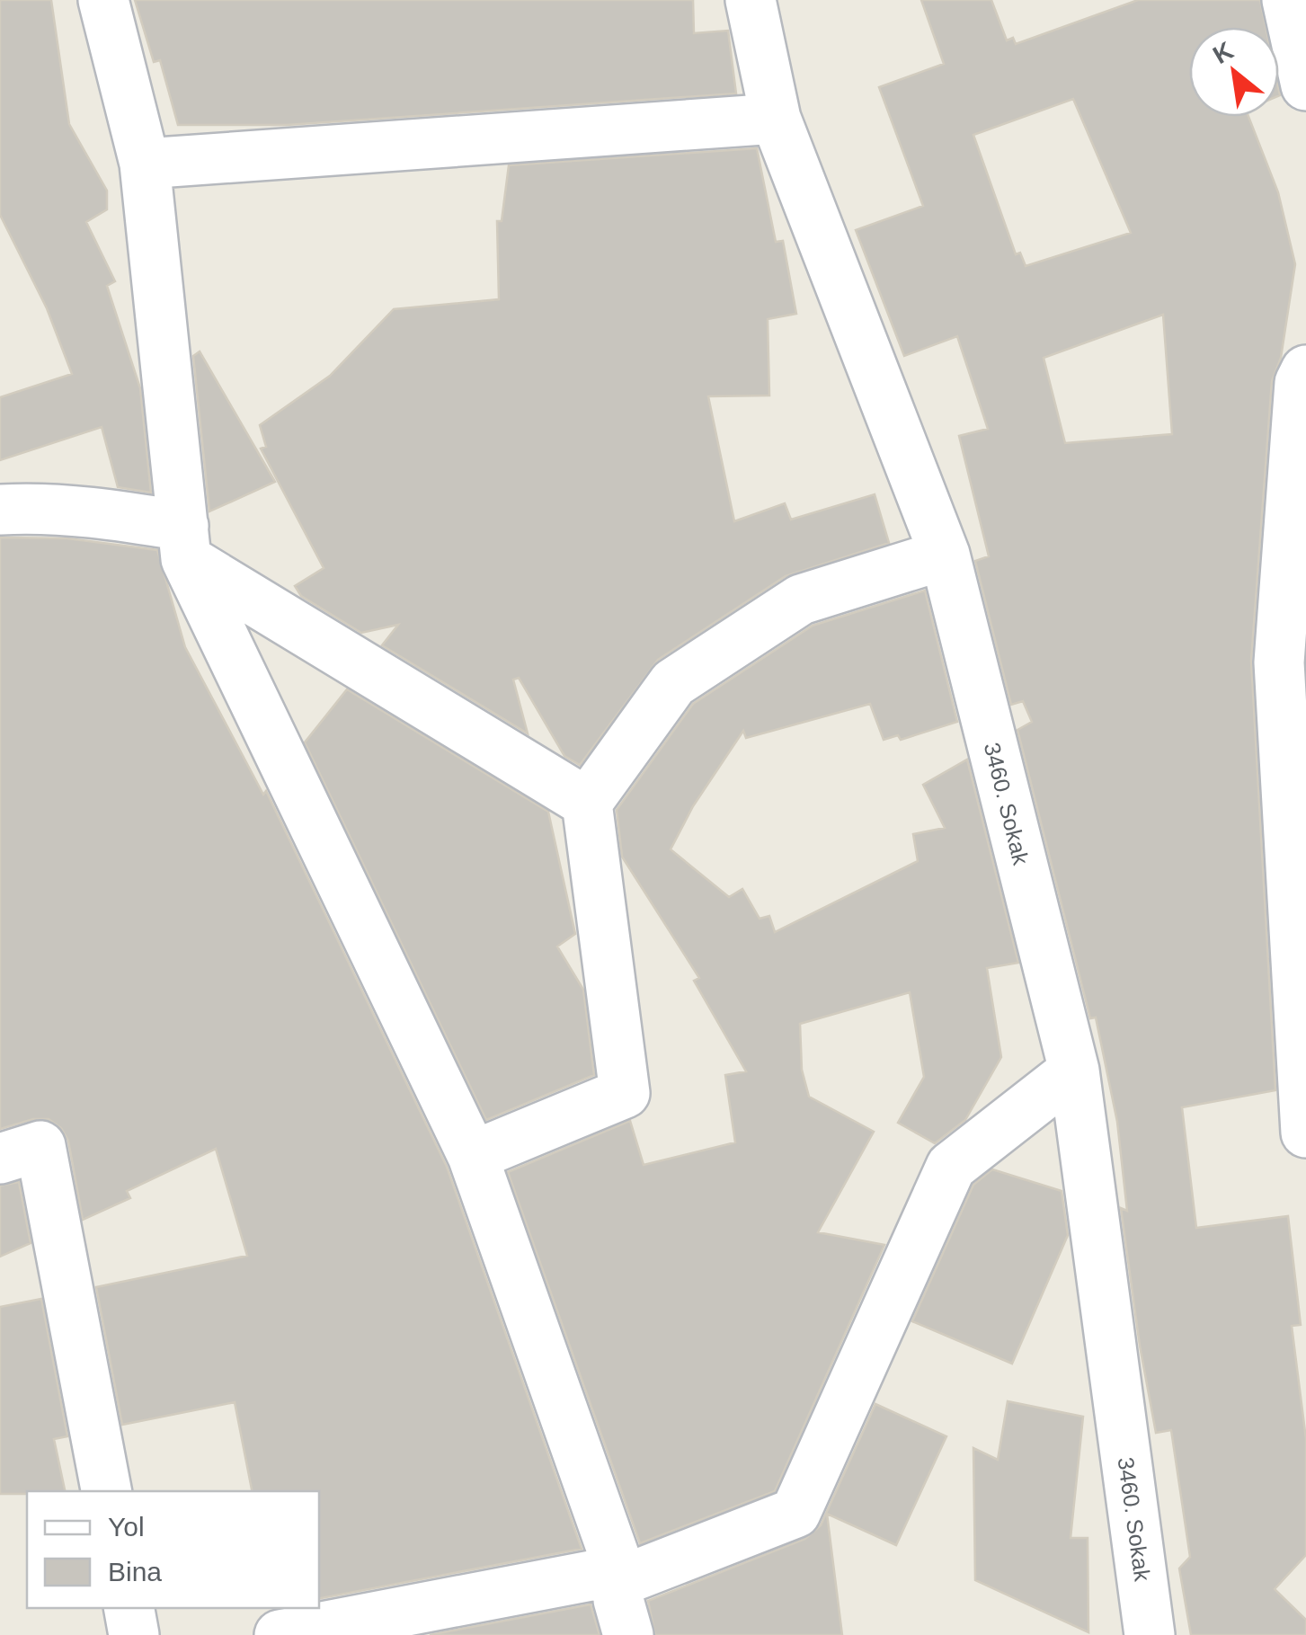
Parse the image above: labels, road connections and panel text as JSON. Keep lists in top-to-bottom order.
{
  "streets": {
    "street": ["3460. Sokak"]
  },
  "legend": ["Yol", "Bina"],
  "north": "top left"
}
